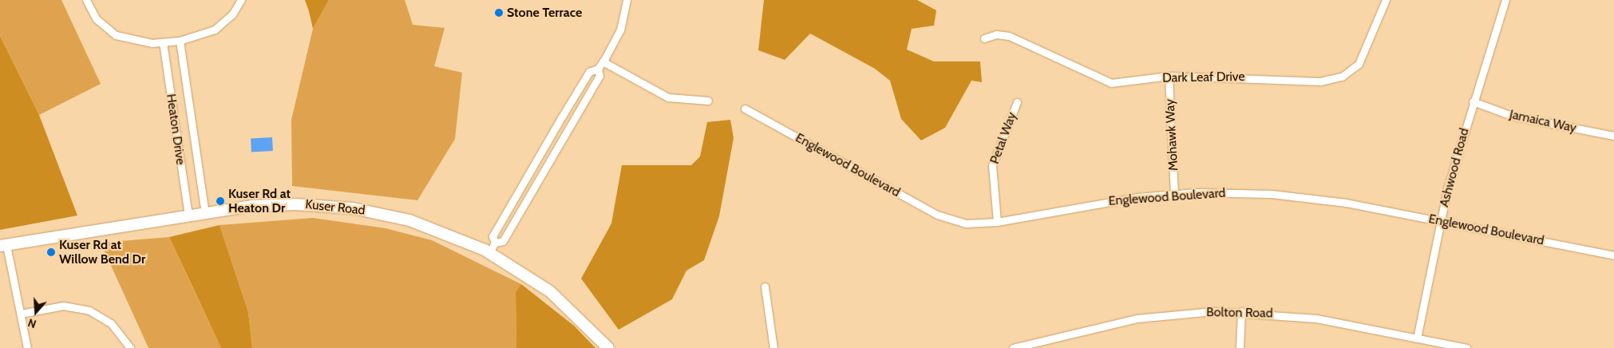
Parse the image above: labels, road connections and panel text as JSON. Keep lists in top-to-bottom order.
{
  "streets": {
    "street": [
      "Dark Leaf Drive",
      "Jamaica Way",
      "Heaton Drive",
      "Mohawk Way",
      "Petal Way",
      "Englewood Boulevard",
      "Ashwood Road",
      "Kuser Road",
      "Bolton Road"
    ]
  },
  "crossings": [
    ["Dark Leaf Drive", "Mohawk Way"],
    ["Jamaica Way", "Ashwood Road"],
    ["Heaton Drive", "Kuser Road"],
    ["Mohawk Way", "Englewood Boulevard"],
    ["Petal Way", "Englewood Boulevard"],
    ["Englewood Boulevard", "Ashwood Road"],
    ["Ashwood Road", "Bolton Road"]
  ],
  "places": ["Stone Terrace", "Kuser Rd at Heaton Dr", "Kuser Rd at Willow Bend Dr"],
  "north": "bottom"
}
